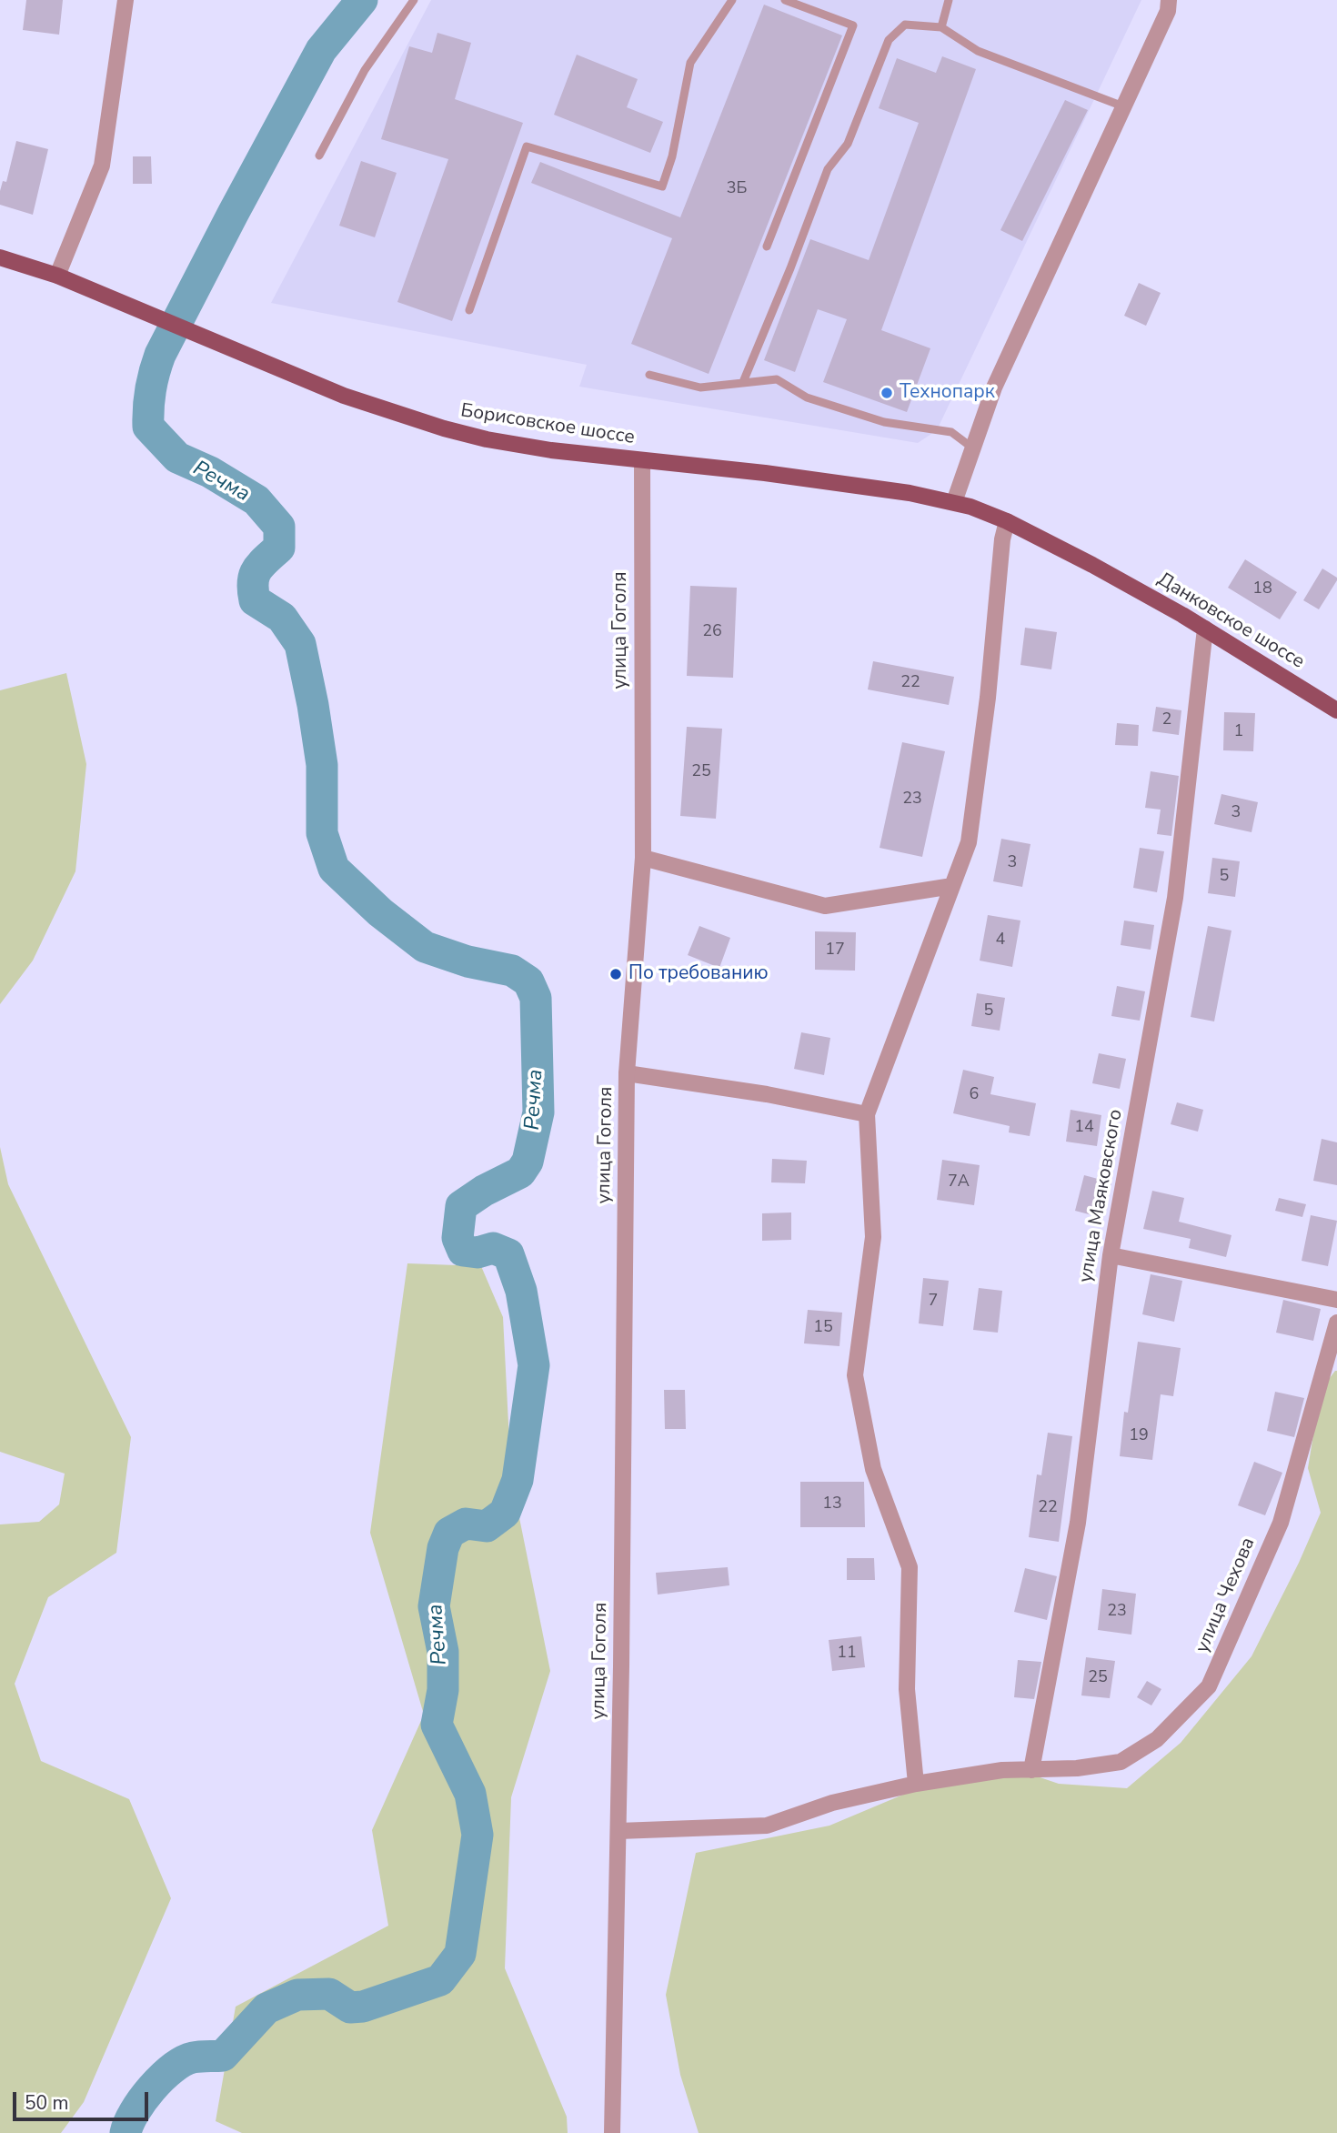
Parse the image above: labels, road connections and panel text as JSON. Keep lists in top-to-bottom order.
{
  "streets": {
    "main road": ["Борисовское шоссе", "Данковское шоссе"],
    "street": ["улица Гоголя", "улица Маяковского", "улица Чехова"]
  },
  "crossings": [
    ["Борисовское шоссе", "Данковское шоссе"],
    ["Борисовское шоссе", "улица Гоголя"],
    ["Данковское шоссе", "улица Маяковского"],
    ["улица Гоголя", "улица Чехова"],
    ["улица Маяковского", "улица Чехова"]
  ],
  "water": ["Речма"],
  "places": ["Технопарк", "По требованию"],
  "house_numbers": [
    "3Б",
    "18",
    "26",
    "22",
    "2",
    "1",
    "25",
    "23",
    "3",
    "3",
    "5",
    "4",
    "17",
    "5",
    "6",
    "14",
    "7А",
    "7",
    "15",
    "19",
    "13",
    "22",
    "23",
    "11",
    "25"
  ],
  "scale_bar": "50 m"
}
